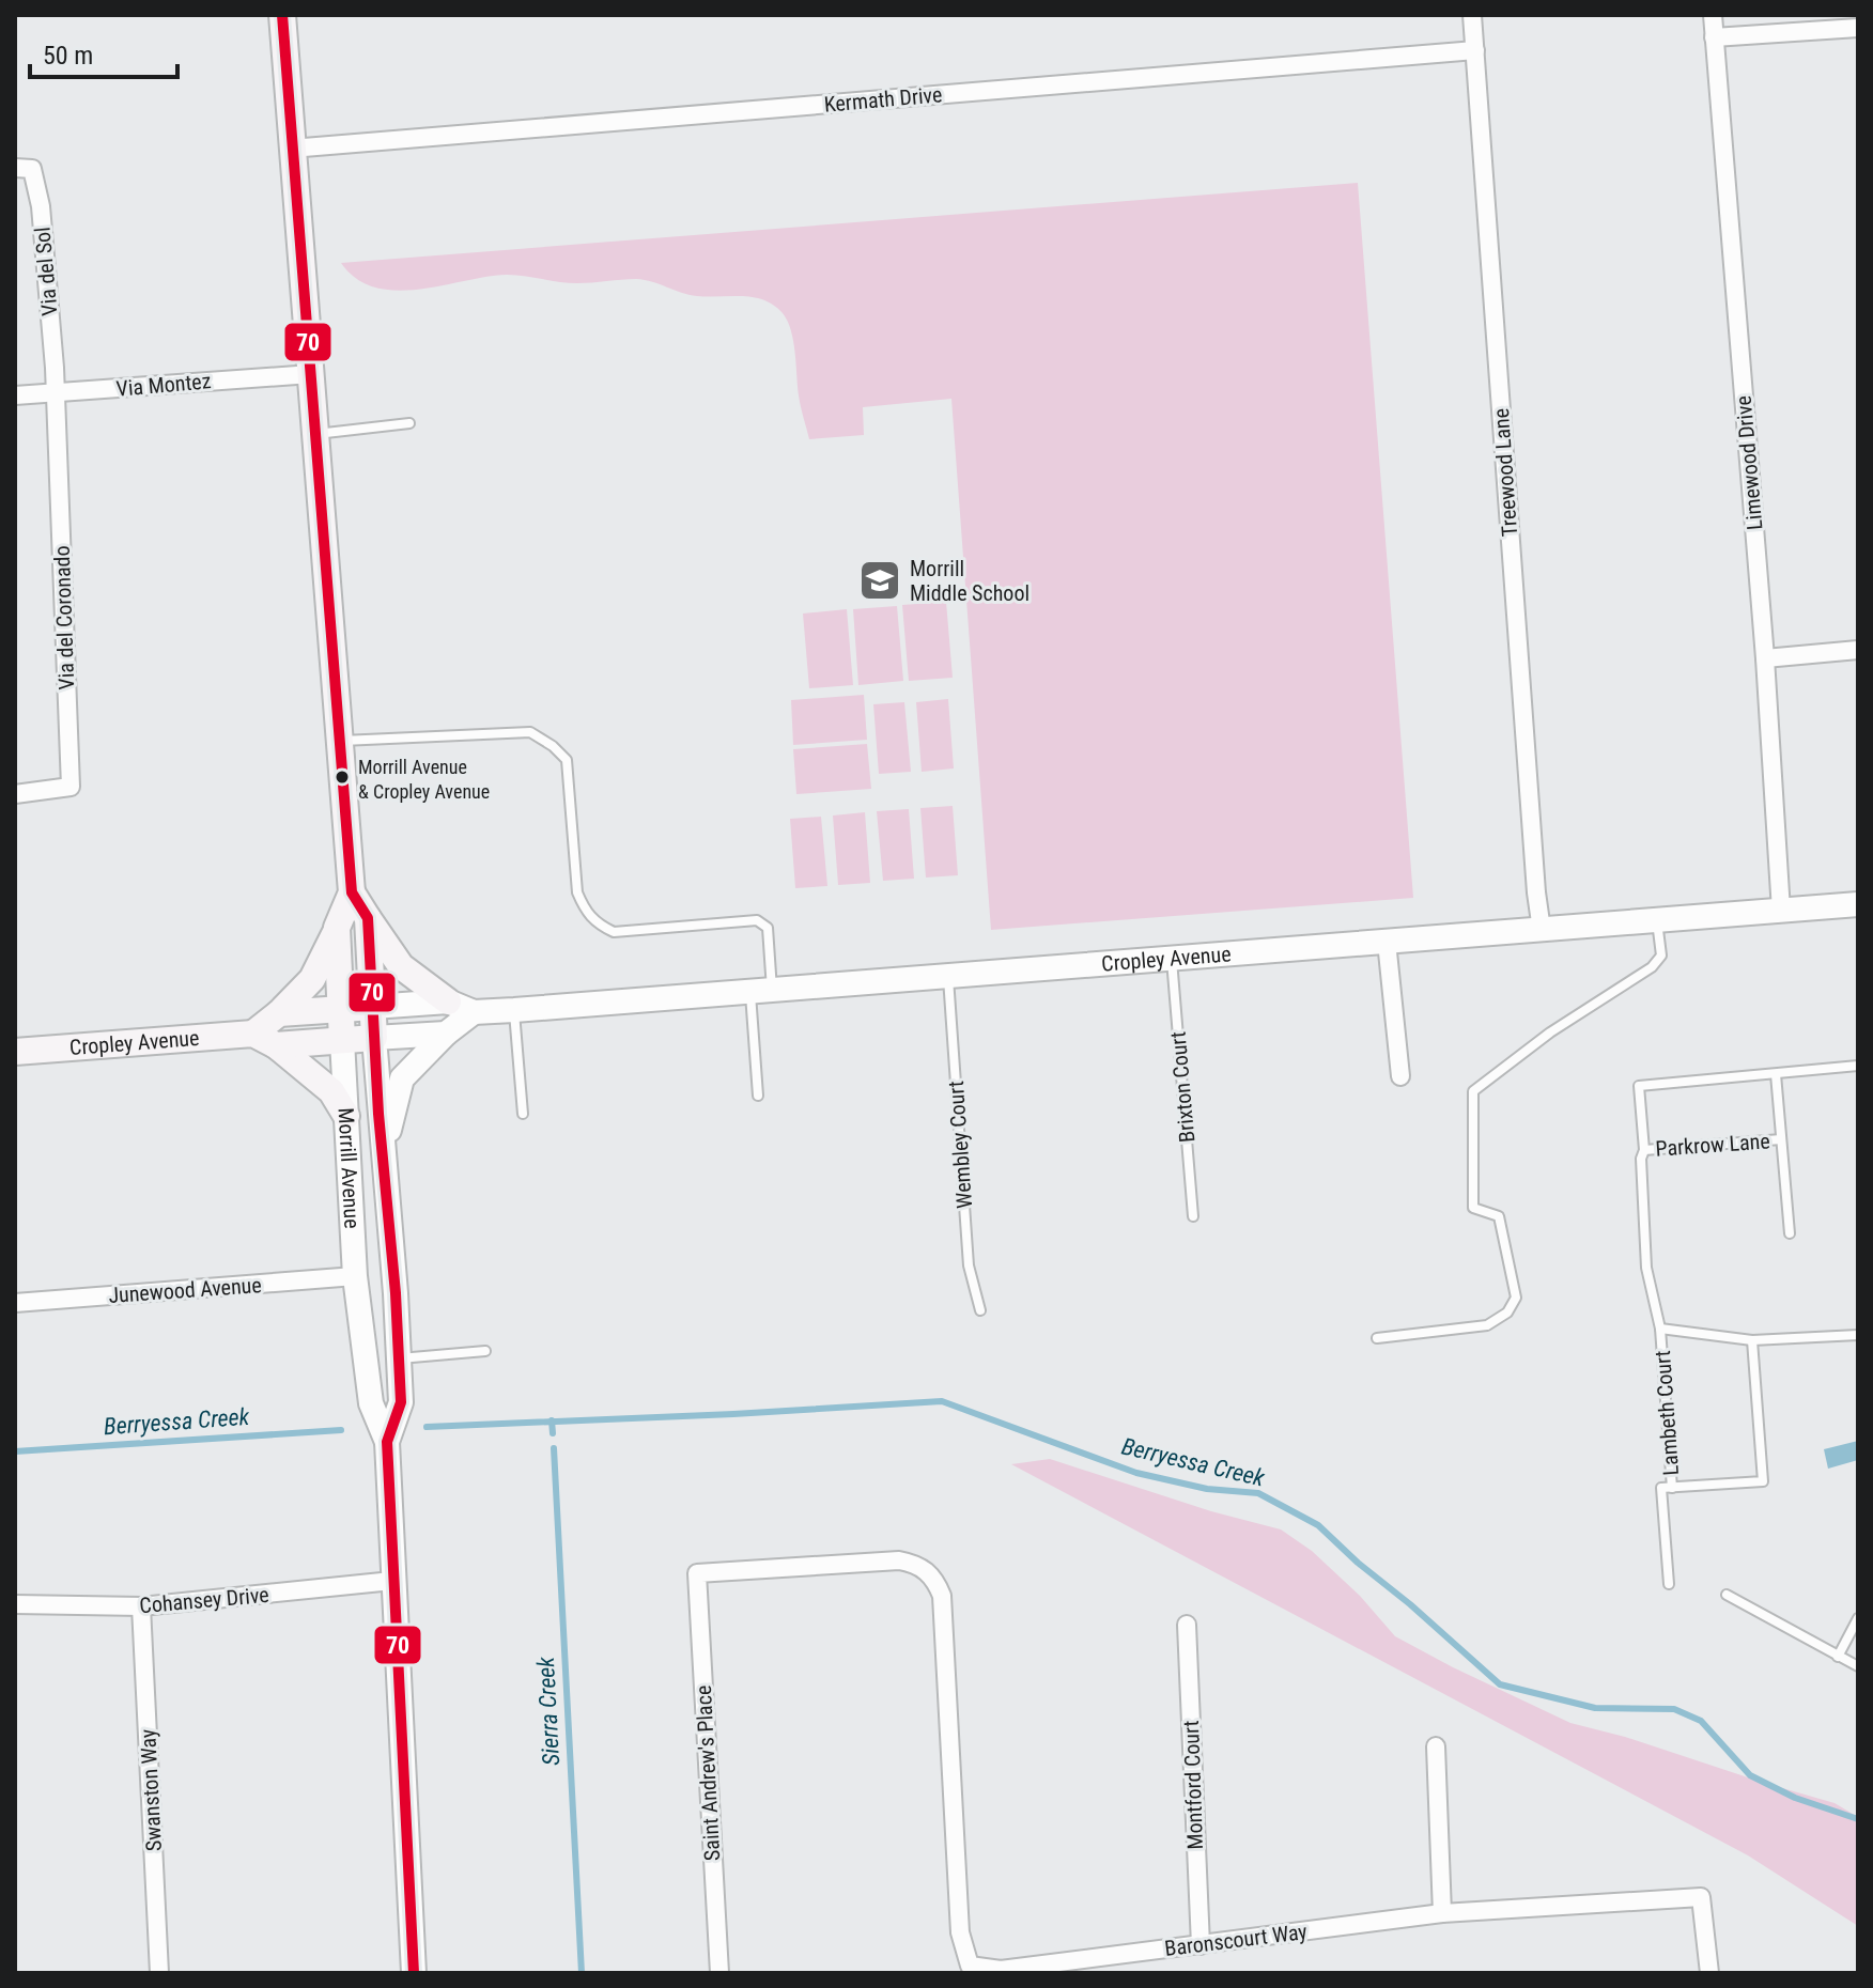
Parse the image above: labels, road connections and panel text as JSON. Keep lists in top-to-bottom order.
{
  "streets": {
    "main road": ["Cropley Avenue", "Morrill Avenue"],
    "street": [
      "Kermath Drive",
      "Via del Sol",
      "Via Montez",
      "Limewood Drive",
      "Treewood Lane",
      "Via del Coronado",
      "Junewood Avenue",
      "Cohansey Drive",
      "Saint Andrew's Place",
      "Montford Court",
      "Swanston Way",
      "Baronscourt Way"
    ],
    "lane": [
      "Brixton Court",
      "Wembley Court",
      "Parkrow Lane",
      "Lambeth Court"
    ]
  },
  "crossings": [
    ["Kermath Drive", "Treewood Lane"],
    ["Kermath Drive", "Morrill Avenue"],
    ["Via del Sol", "Via Montez"],
    ["Via del Sol", "Via del Coronado"],
    ["Via Montez", "Via del Coronado"],
    ["Via Montez", "Morrill Avenue"],
    ["Limewood Drive", "Cropley Avenue"],
    ["Treewood Lane", "Cropley Avenue"],
    ["Cropley Avenue", "Brixton Court"],
    ["Cropley Avenue", "Wembley Court"],
    ["Cropley Avenue", "Morrill Avenue"],
    ["Parkrow Lane", "Lambeth Court"],
    ["Morrill Avenue", "Junewood Avenue"],
    ["Morrill Avenue", "Cohansey Drive"],
    ["Cohansey Drive", "Swanston Way"],
    ["Saint Andrew's Place", "Baronscourt Way"],
    ["Montford Court", "Baronscourt Way"]
  ],
  "water": ["Berryessa Creek", "Sierra Creek"],
  "places": {
    "school or university": ["Morrill Middle School"],
    "other": ["Morrill Avenue & Cropley Avenue"]
  },
  "lines": ["transit line 70"],
  "scale_bar": "50 m"
}
